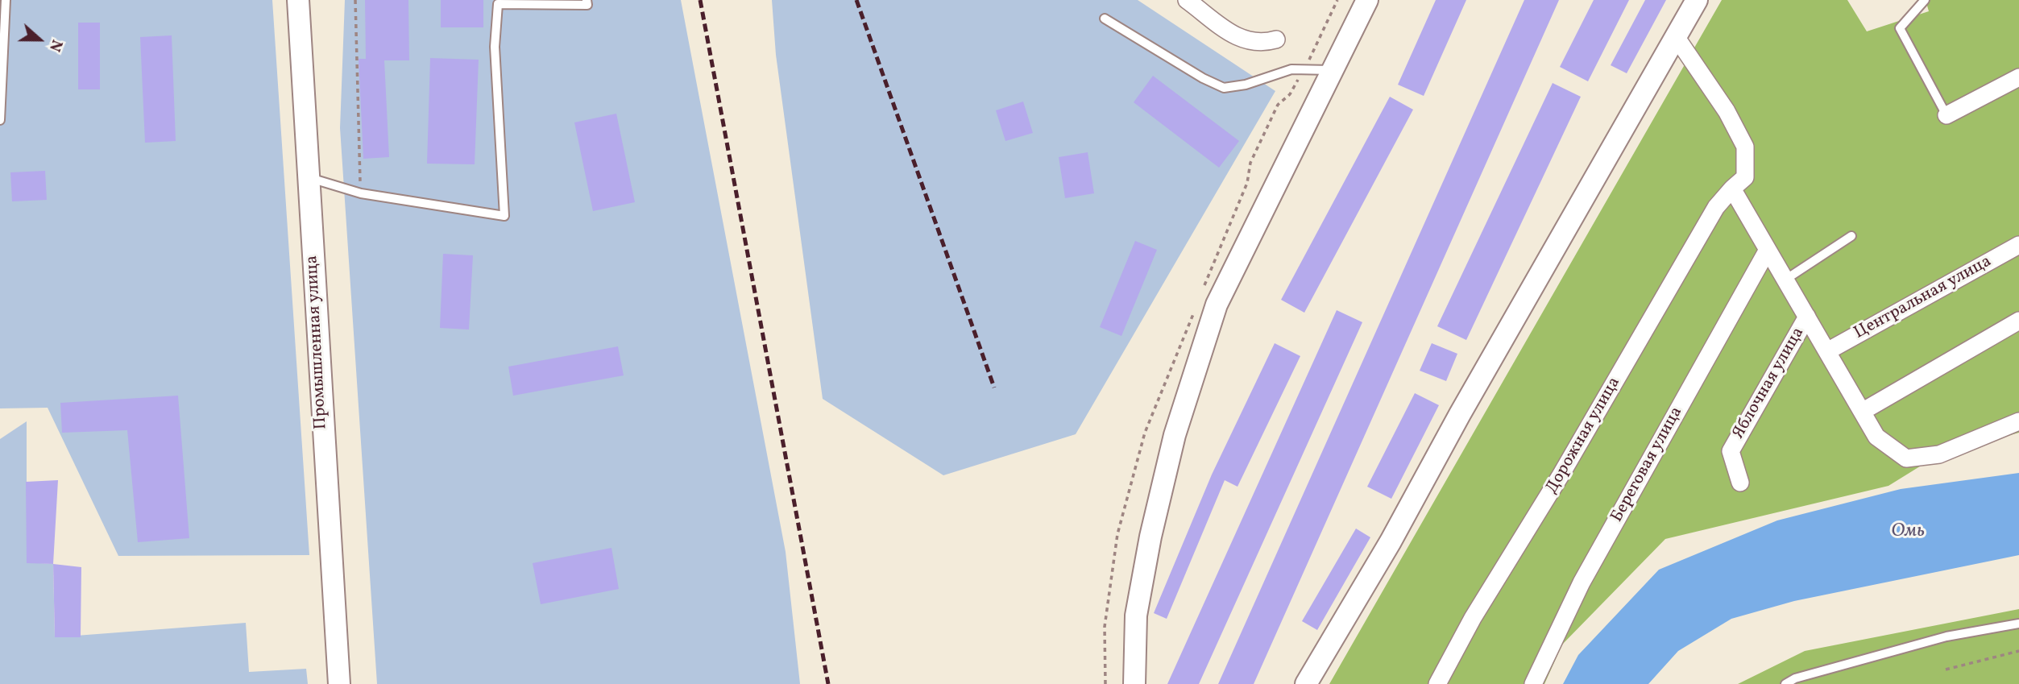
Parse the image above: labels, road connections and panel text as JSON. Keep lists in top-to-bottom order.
{
  "streets": {
    "street": [
      "Центральная улица",
      "Промышленная улица",
      "Яблочная улица",
      "Дорожная улица",
      "Береговая улица"
    ]
  },
  "water": ["Омь"],
  "north": "right"
}
